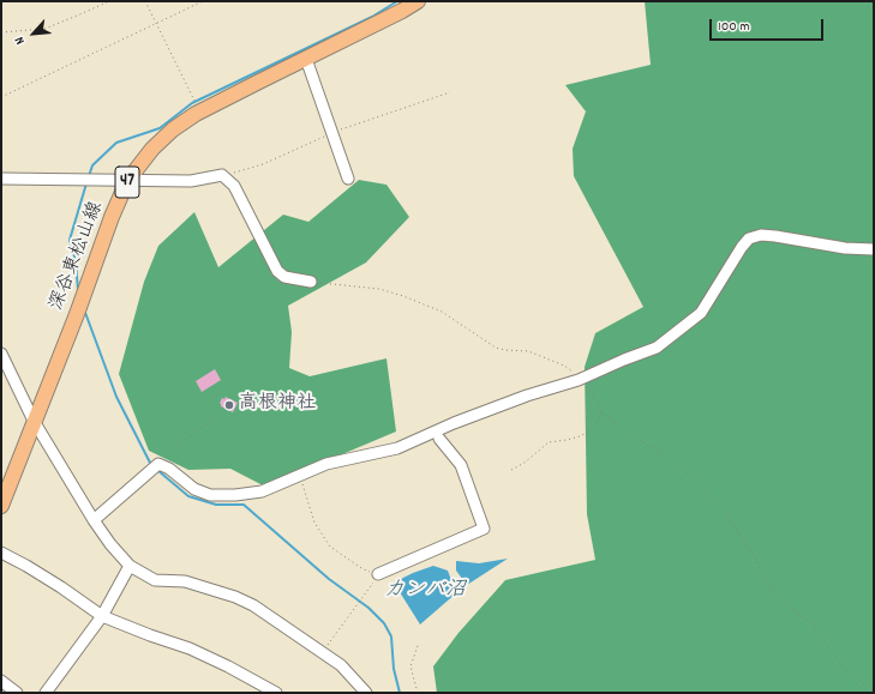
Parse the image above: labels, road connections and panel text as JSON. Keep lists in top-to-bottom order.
{
  "streets": {
    "main road": ["47", "深谷東松山線"]
  },
  "water": ["カンバ沼"],
  "places": ["高根神社"],
  "scale_bar": "100 m",
  "north": "bottom left"
}
